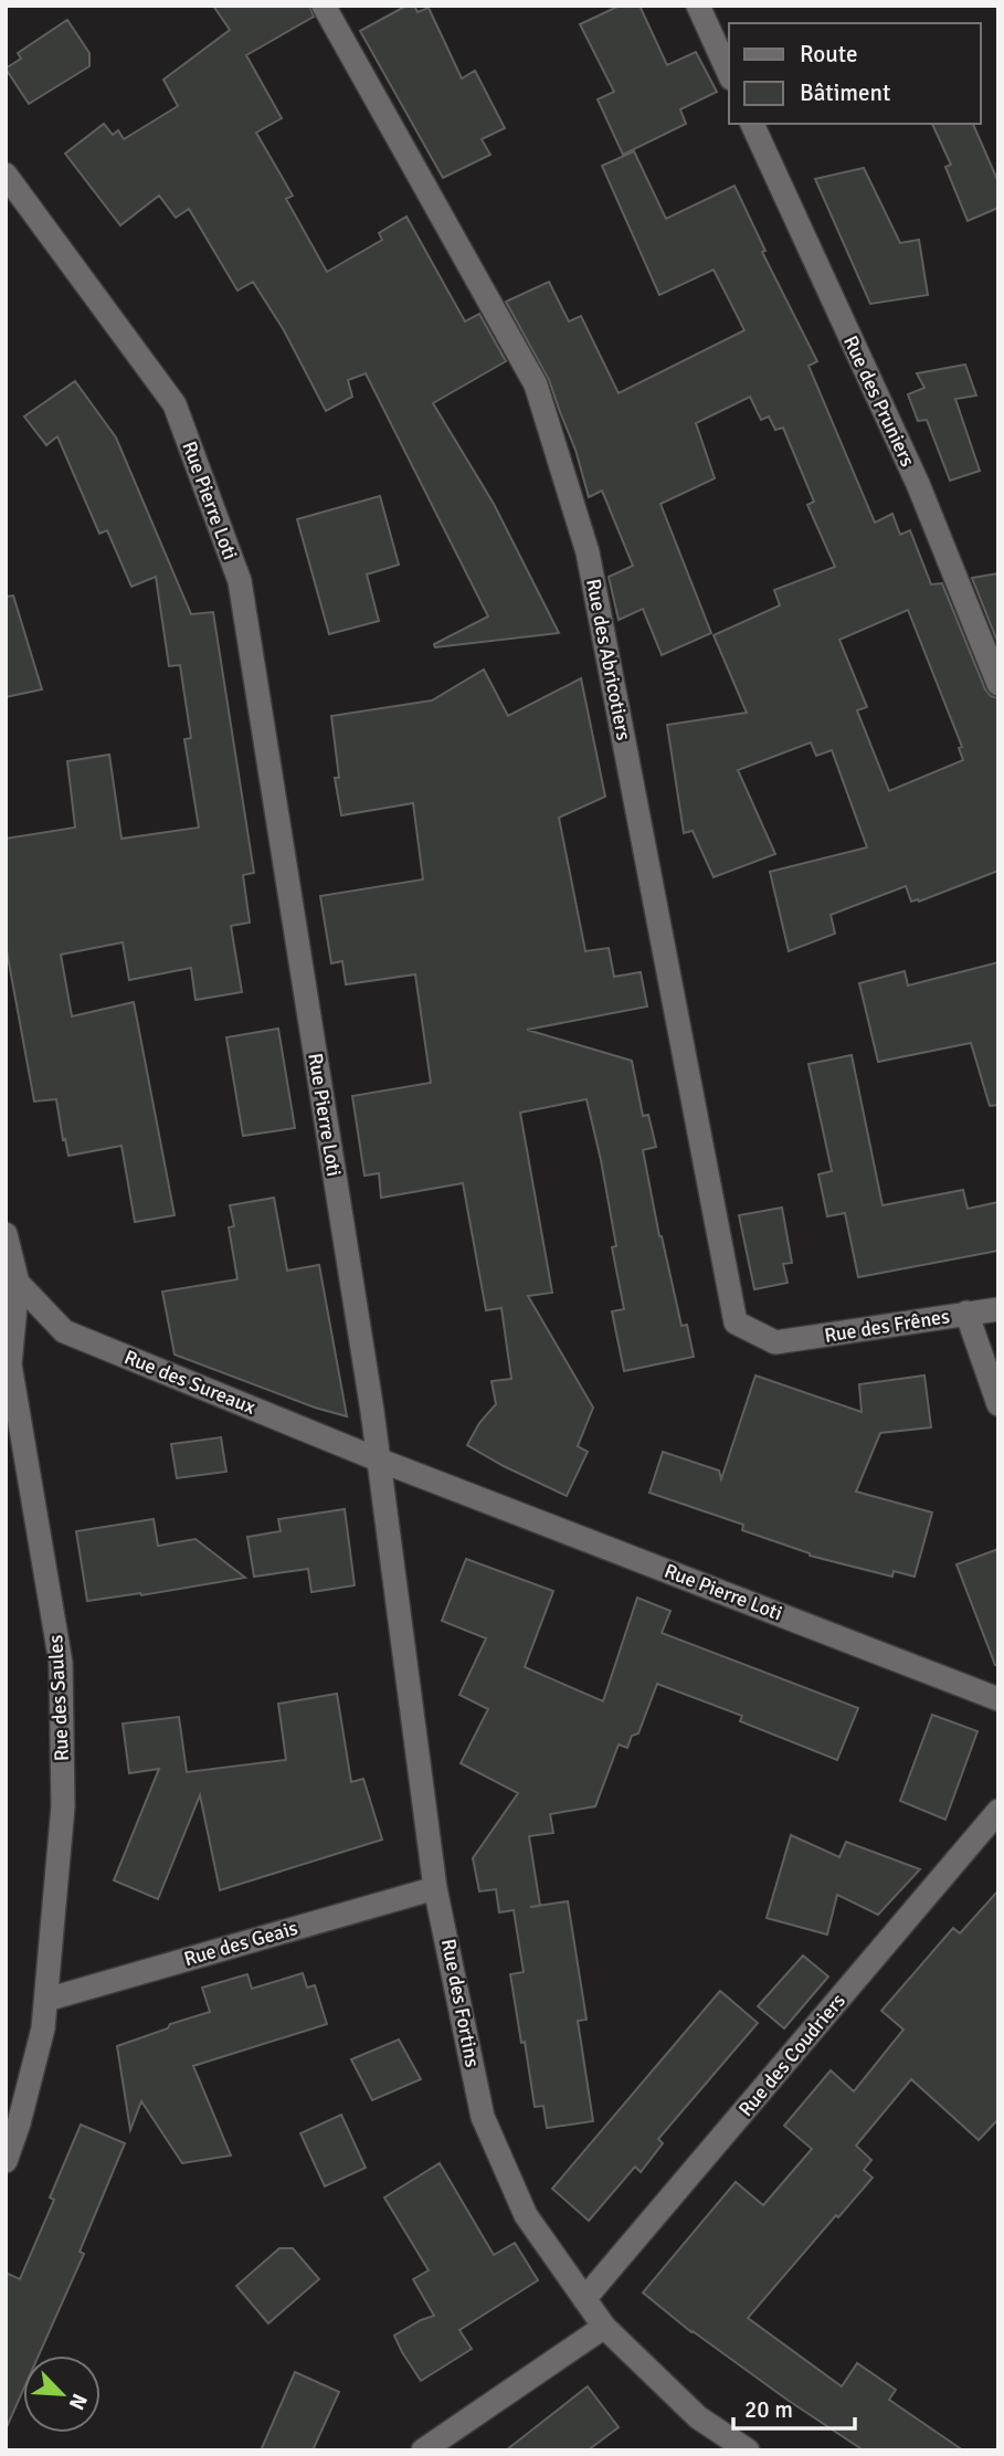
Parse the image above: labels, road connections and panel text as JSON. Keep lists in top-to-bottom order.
{
  "streets": {
    "street": [
      "Rue des Pruniers",
      "Rue Pierre Loti",
      "Rue des Abricotiers",
      "Rue des Frênes",
      "Rue des Sureaux",
      "Rue des Saules",
      "Rue des Geais",
      "Rue des Fortins",
      "Rue des Coudriers"
    ]
  },
  "crossings": [
    ["Rue Pierre Loti", "Rue des Sureaux"],
    ["Rue Pierre Loti", "Rue des Fortins"],
    ["Rue des Abricotiers", "Rue des Frênes"],
    ["Rue des Sureaux", "Rue des Saules"],
    ["Rue des Sureaux", "Rue des Fortins"],
    ["Rue des Saules", "Rue des Geais"],
    ["Rue des Geais", "Rue des Fortins"],
    ["Rue des Fortins", "Rue des Coudriers"]
  ],
  "legend": ["Route", "Bâtiment"],
  "scale_bar": "20 m",
  "north": "bottom right"
}
